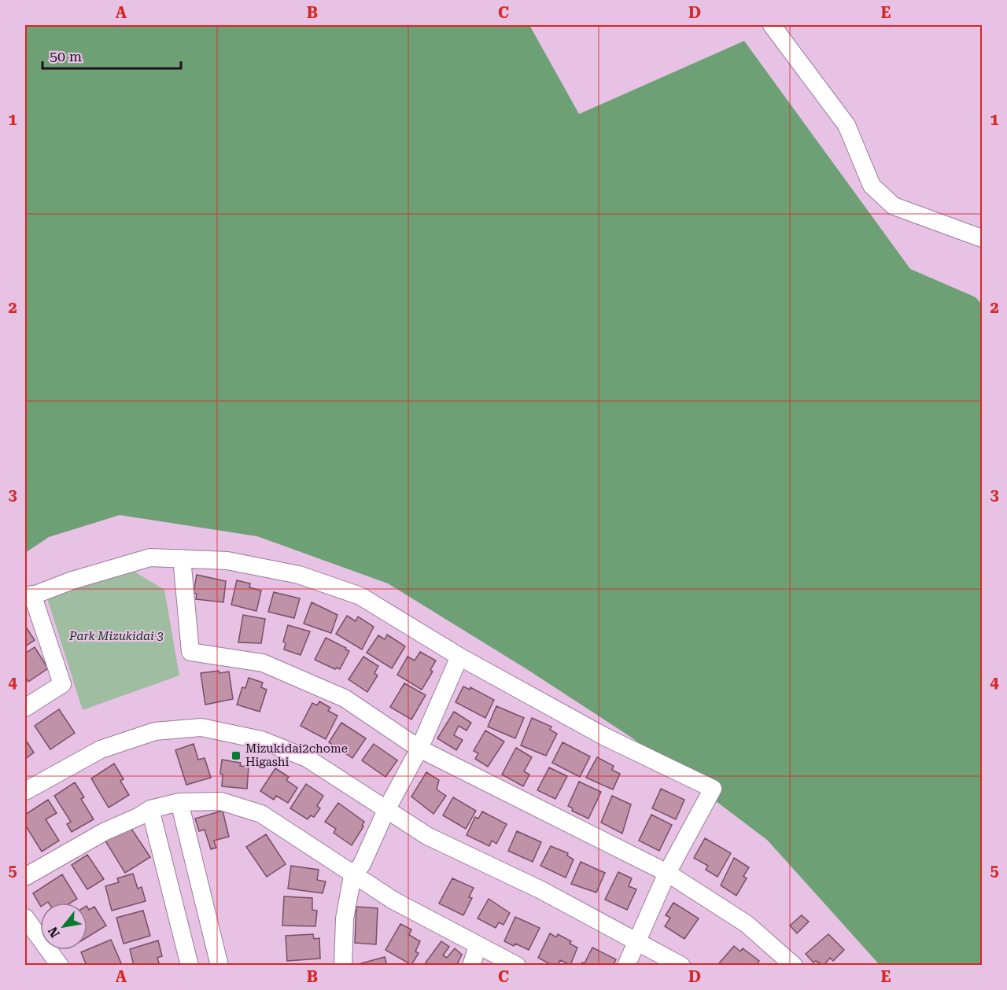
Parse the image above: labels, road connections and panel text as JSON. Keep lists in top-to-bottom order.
{
  "parks": ["Park Mizukidai 3"],
  "places": {
    "transit": ["Mizukidai2chome Higashi"]
  },
  "scale_bar": "50 m",
  "north": "bottom left",
  "grid": {
    "columns": [
      "A",
      "B",
      "C",
      "D",
      "E"
    ],
    "rows": [
      "1",
      "2",
      "3",
      "4",
      "5"
    ]
  }
}
